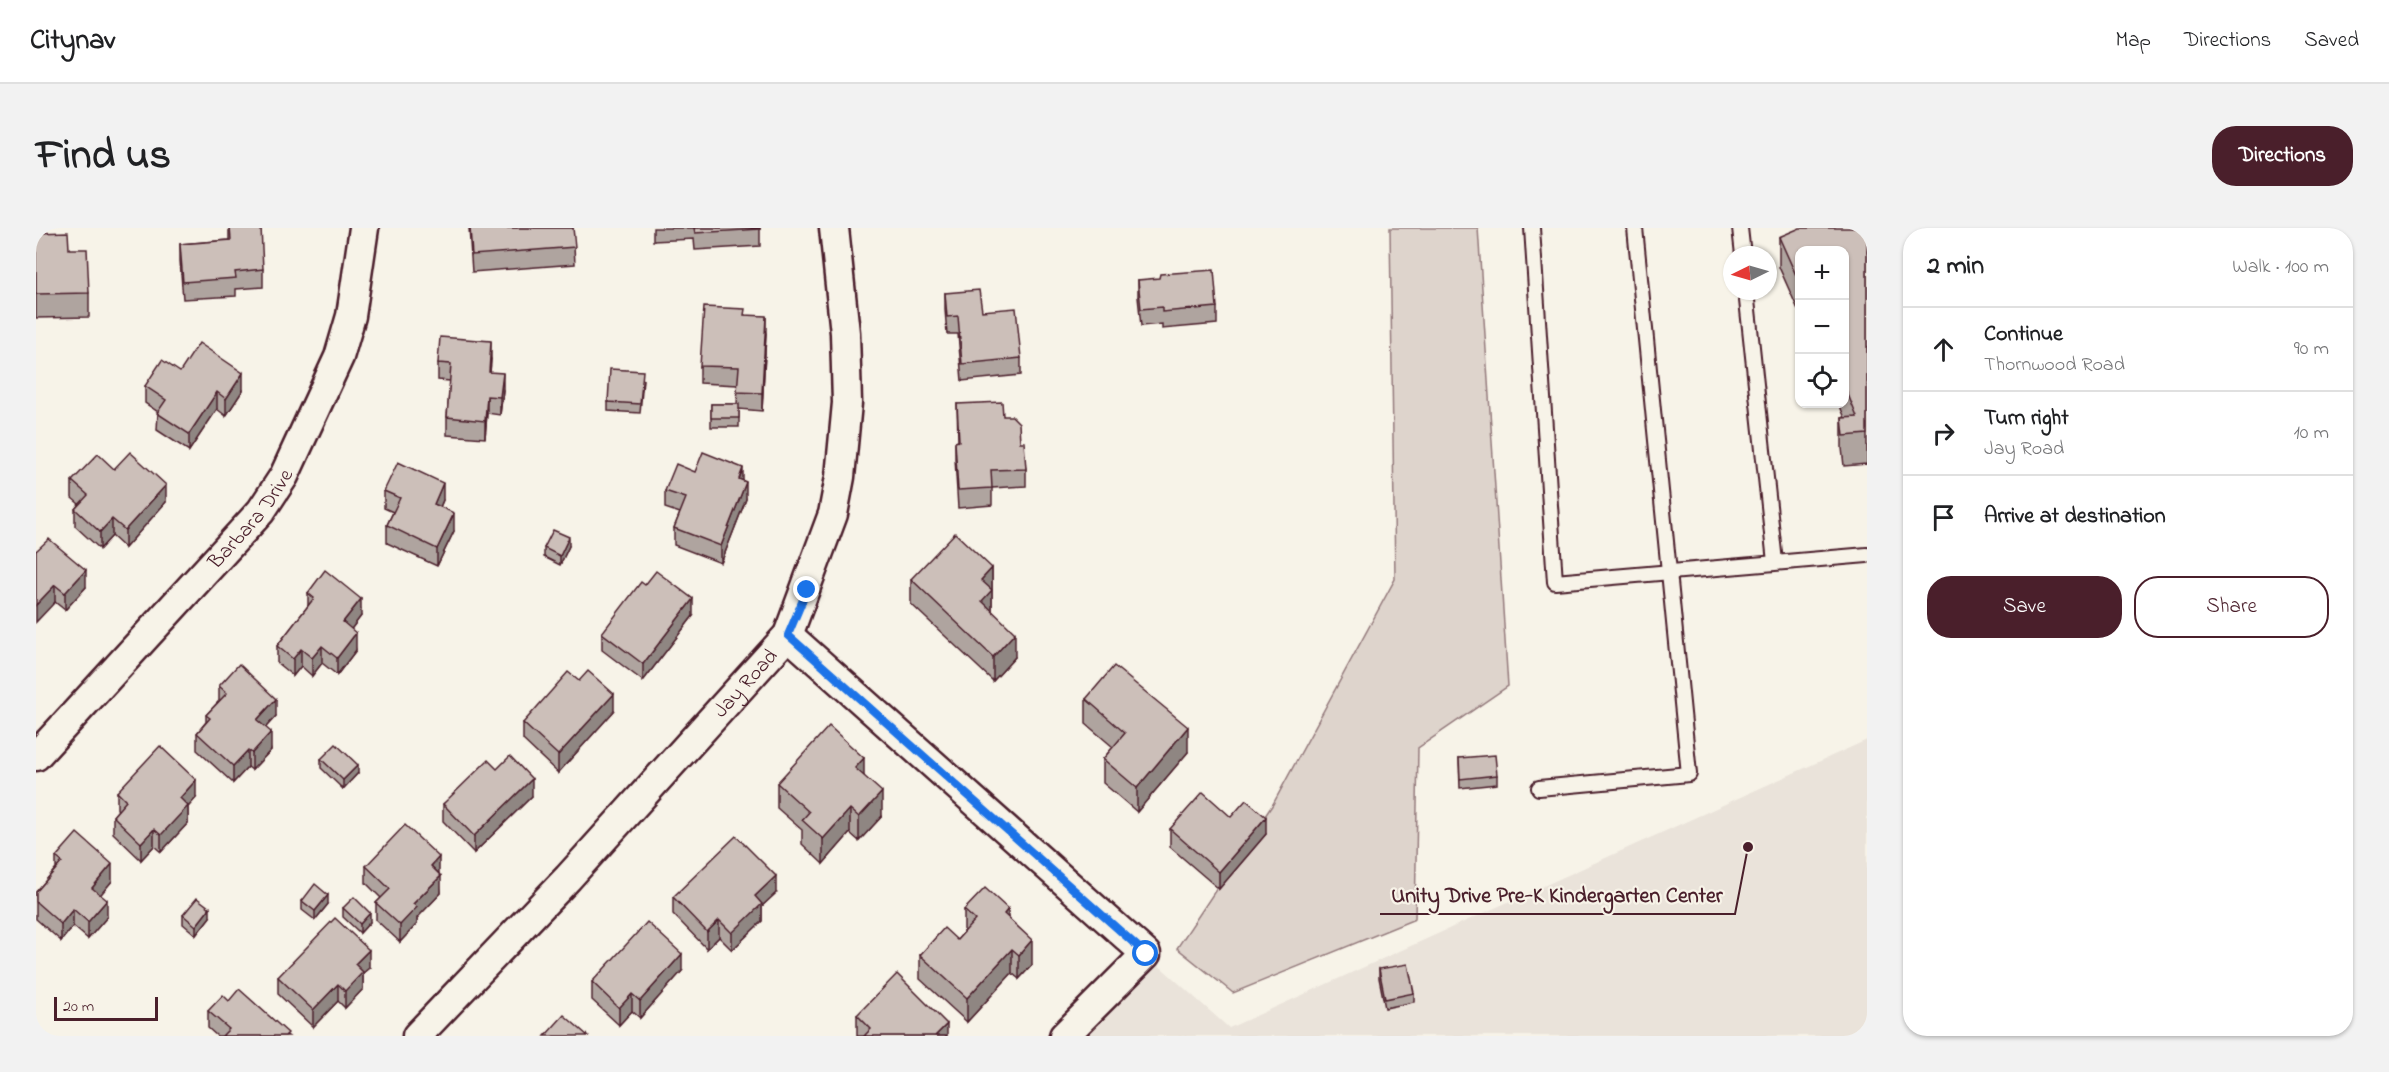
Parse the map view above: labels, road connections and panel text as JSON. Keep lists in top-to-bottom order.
{
  "streets": {
    "street": ["Barbara Drive", "Jay Road"]
  },
  "places": ["Unity Drive Pre-K Kindergarten Center"],
  "scale_bar": "20 m",
  "north": "left",
  "page": {
    "header": "Citynav",
    "nav": ["Map", "Directions", "Saved"],
    "title": "Find us",
    "buttons": [
      "Directions",
      ["Save", "Share"]
    ],
    "heading": ["2 min", "Walk · 100 m"],
    "map_buttons": ["+", "−"],
    "list": [
      ["Continue", "Thornwood Road", "90 m"],
      ["Turn right", "Jay Road", "10 m"],
      "Arrive at destination"
    ],
    "scale": "20 m"
  }
}
